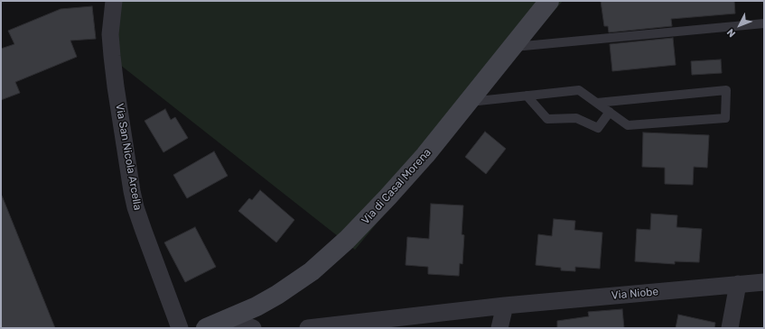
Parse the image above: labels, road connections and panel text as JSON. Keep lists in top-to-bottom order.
{
  "streets": {
    "main road": ["Via di Casal Morena"],
    "street": ["Via San Nicola Arcella", "Via Niobe"]
  },
  "north": "bottom left"
}
